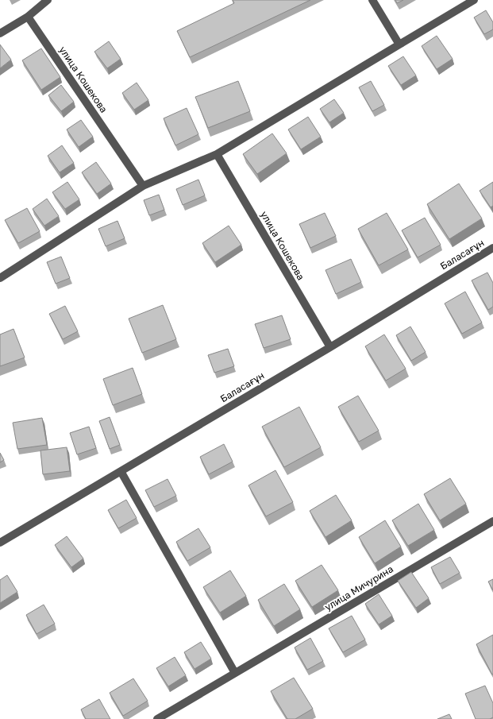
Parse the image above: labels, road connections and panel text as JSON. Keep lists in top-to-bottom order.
{
  "streets": {
    "street": ["улица Кошекова", "Баласағұн", "улица Мичурина"]
  },
  "crossings": [
    ["улица Кошекова", "Баласағұн"]
  ]
}
